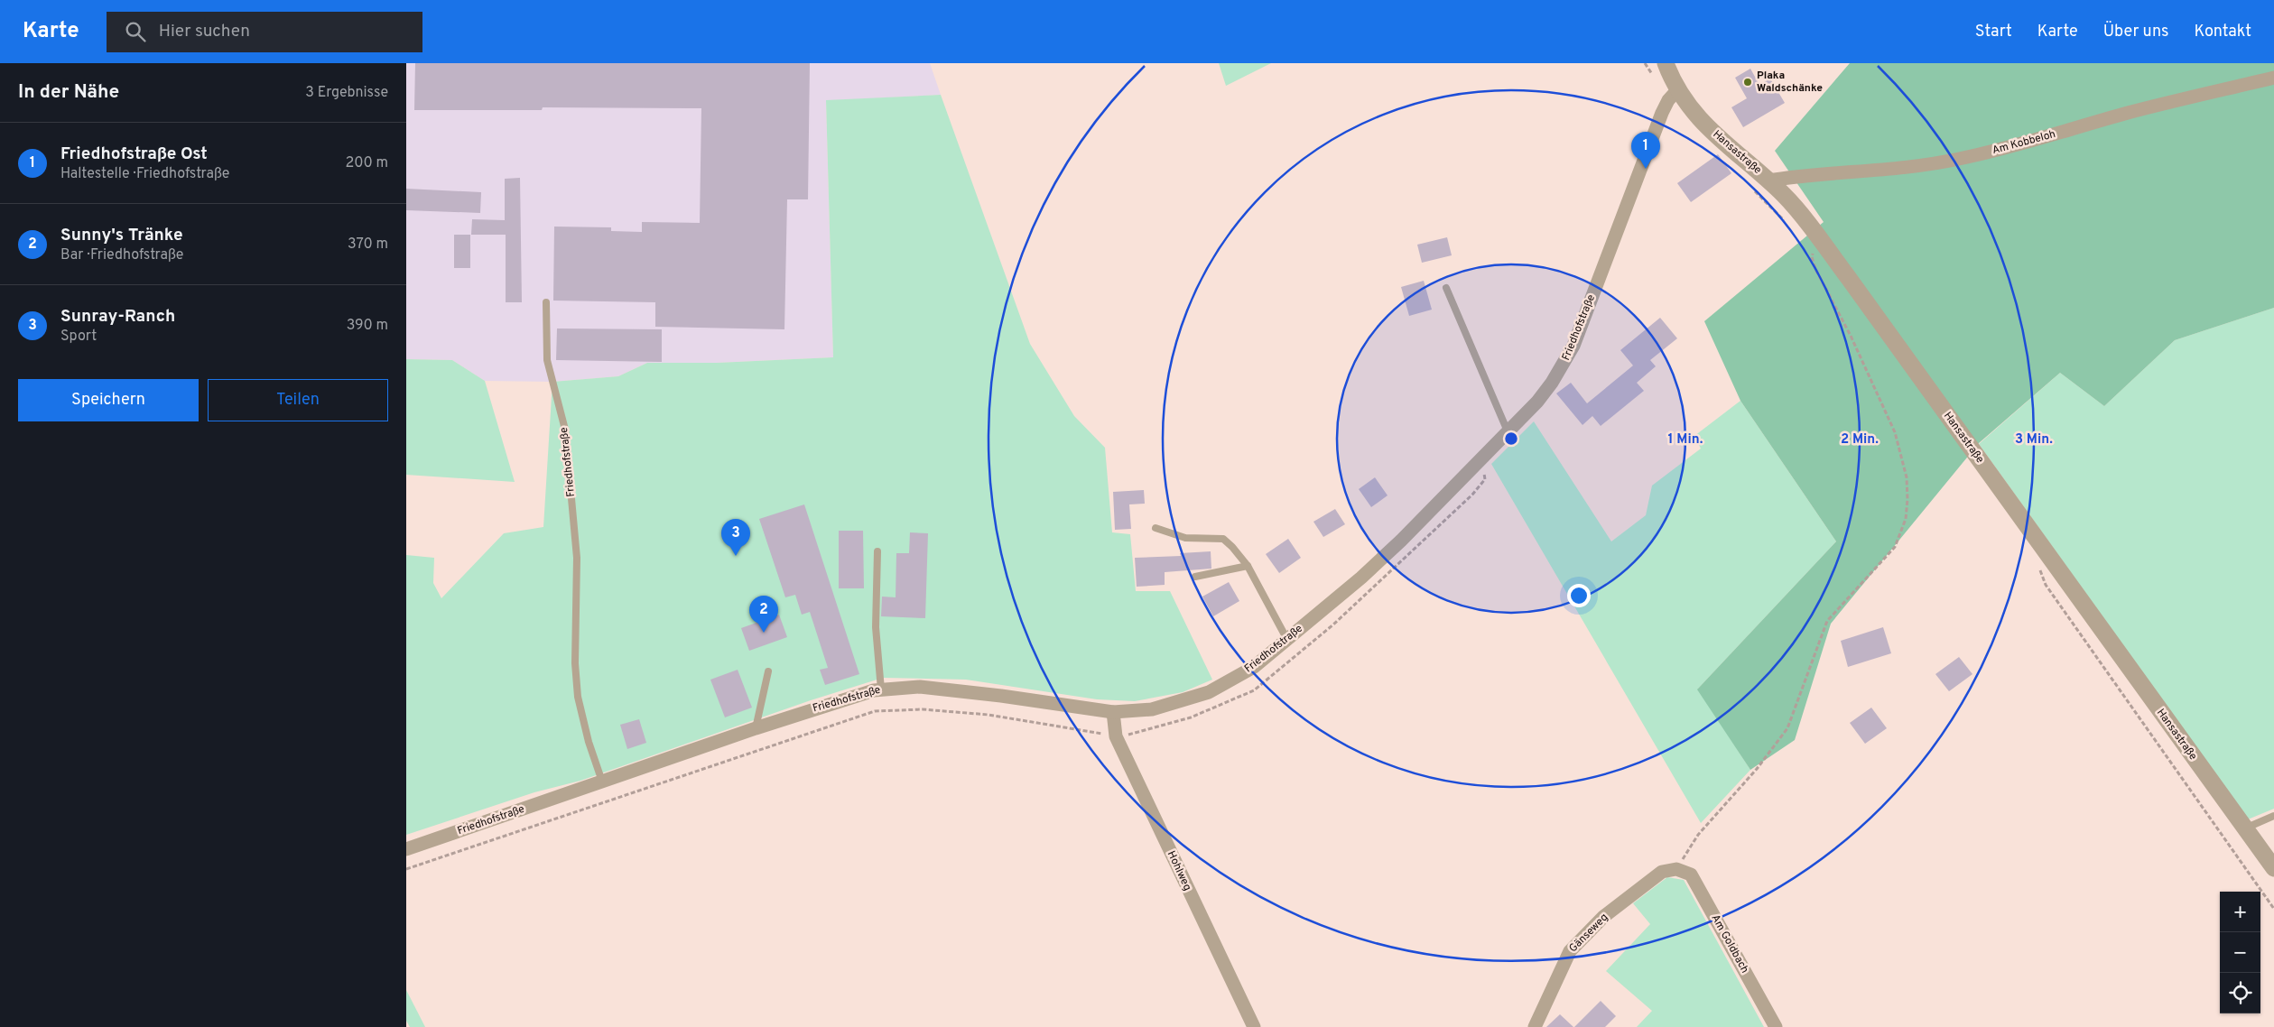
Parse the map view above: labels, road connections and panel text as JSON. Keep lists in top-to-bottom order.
{
  "streets": {
    "street": [
      "Am Kobbeloh",
      "Hansastraße",
      "Friedhofstraße",
      "Hohlweg",
      "Gänseweg",
      "Am Goldbach"
    ]
  },
  "crossings": [
    ["Am Kobbeloh", "Hansastraße"],
    ["Hansastraße", "Friedhofstraße"],
    ["Friedhofstraße", "Hohlweg"],
    ["Gänseweg", "Am Goldbach"]
  ],
  "places": ["Plaka Waldschänke"],
  "page": {
    "header": "Karte",
    "search": "Hier suchen",
    "nav": [
      "Start",
      "Karte",
      "Über uns",
      "Kontakt"
    ],
    "heading": ["In der Nähe", "3 Ergebnisse"],
    "list": [
      {
        "mark": "1",
        "name": "Friedhofstraße Ost",
        "note": "Haltestelle · Friedhofstraße",
        "value": "200 m"
      },
      {
        "mark": "2",
        "name": "Sunny's Tränke",
        "note": "Bar · Friedhofstraße",
        "value": "370 m"
      },
      {
        "mark": "3",
        "name": "Sunray-Ranch",
        "note": "Sport",
        "value": "390 m"
      }
    ],
    "pins": ["1", "3", "2"],
    "buttons": ["Speichern", "Teilen"],
    "map_buttons": ["+", "−"]
  },
  "rings": ["1 Min.", "2 Min.", "3 Min."]
}
